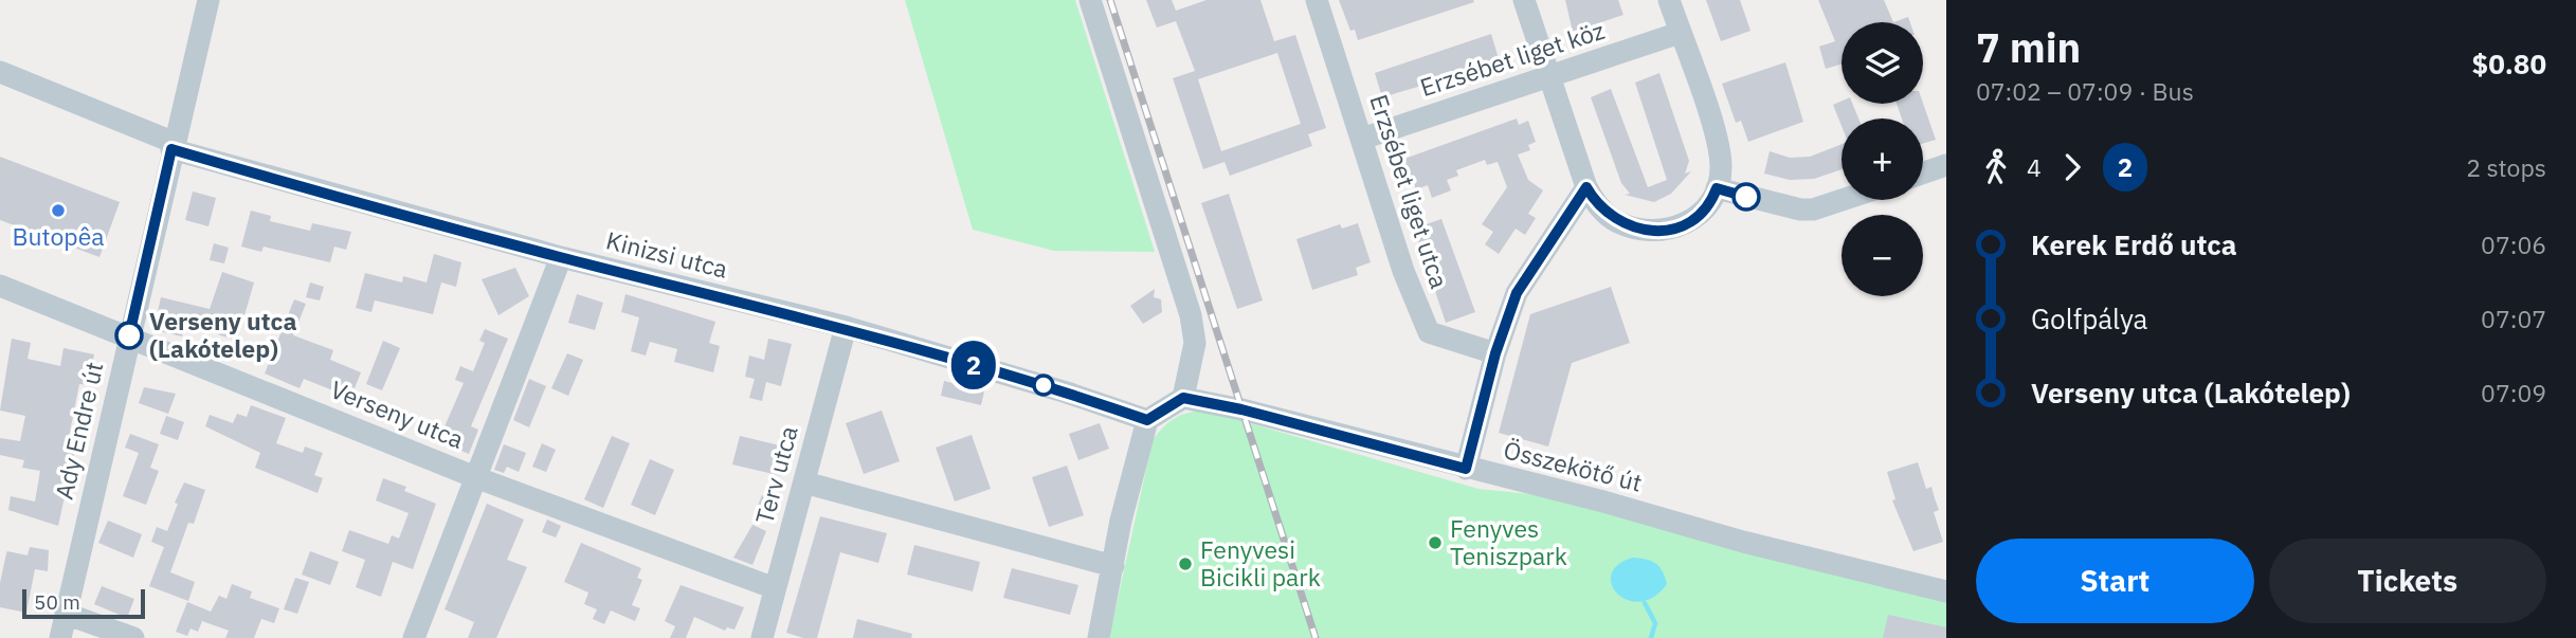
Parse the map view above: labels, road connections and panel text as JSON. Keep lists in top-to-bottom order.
{
  "streets": {
    "street": [
      "Erzsébet liget köz",
      "Erzsébet liget utca",
      "Kinizsi utca",
      "Verseny utca",
      "Ady Endre út",
      "Összekötő út",
      "Terv utca"
    ]
  },
  "crossings": [
    ["Erzsébet liget köz", "Erzsébet liget utca"],
    ["Kinizsi utca", "Ady Endre út"],
    ["Kinizsi utca", "Terv utca"],
    ["Verseny utca", "Ady Endre út"],
    ["Verseny utca", "Terv utca"]
  ],
  "places": [
    "Butopêa",
    "Verseny utca (Lakótelep)",
    "Fenyves Teniszpark",
    "Fenyvesi Bicikli park"
  ],
  "lines": ["bus line 2"],
  "scale_bar": "50 m",
  "page": {
    "on_map": "2",
    "heading": ["7 min", "07:02 – 07:09 · Bus", "$0.80"],
    "map_buttons": ["+", "−"],
    "legs": ["4", "2", "2 stops"],
    "list": [
      {
        "name": "Kerek Erdő utca",
        "value": "07:06"
      },
      {
        "name": "Golfpálya",
        "value": "07:07"
      },
      {
        "name": "Verseny utca (Lakótelep)",
        "value": "07:09"
      }
    ],
    "buttons": ["Start", "Tickets"],
    "scale": "50 m"
  }
}
